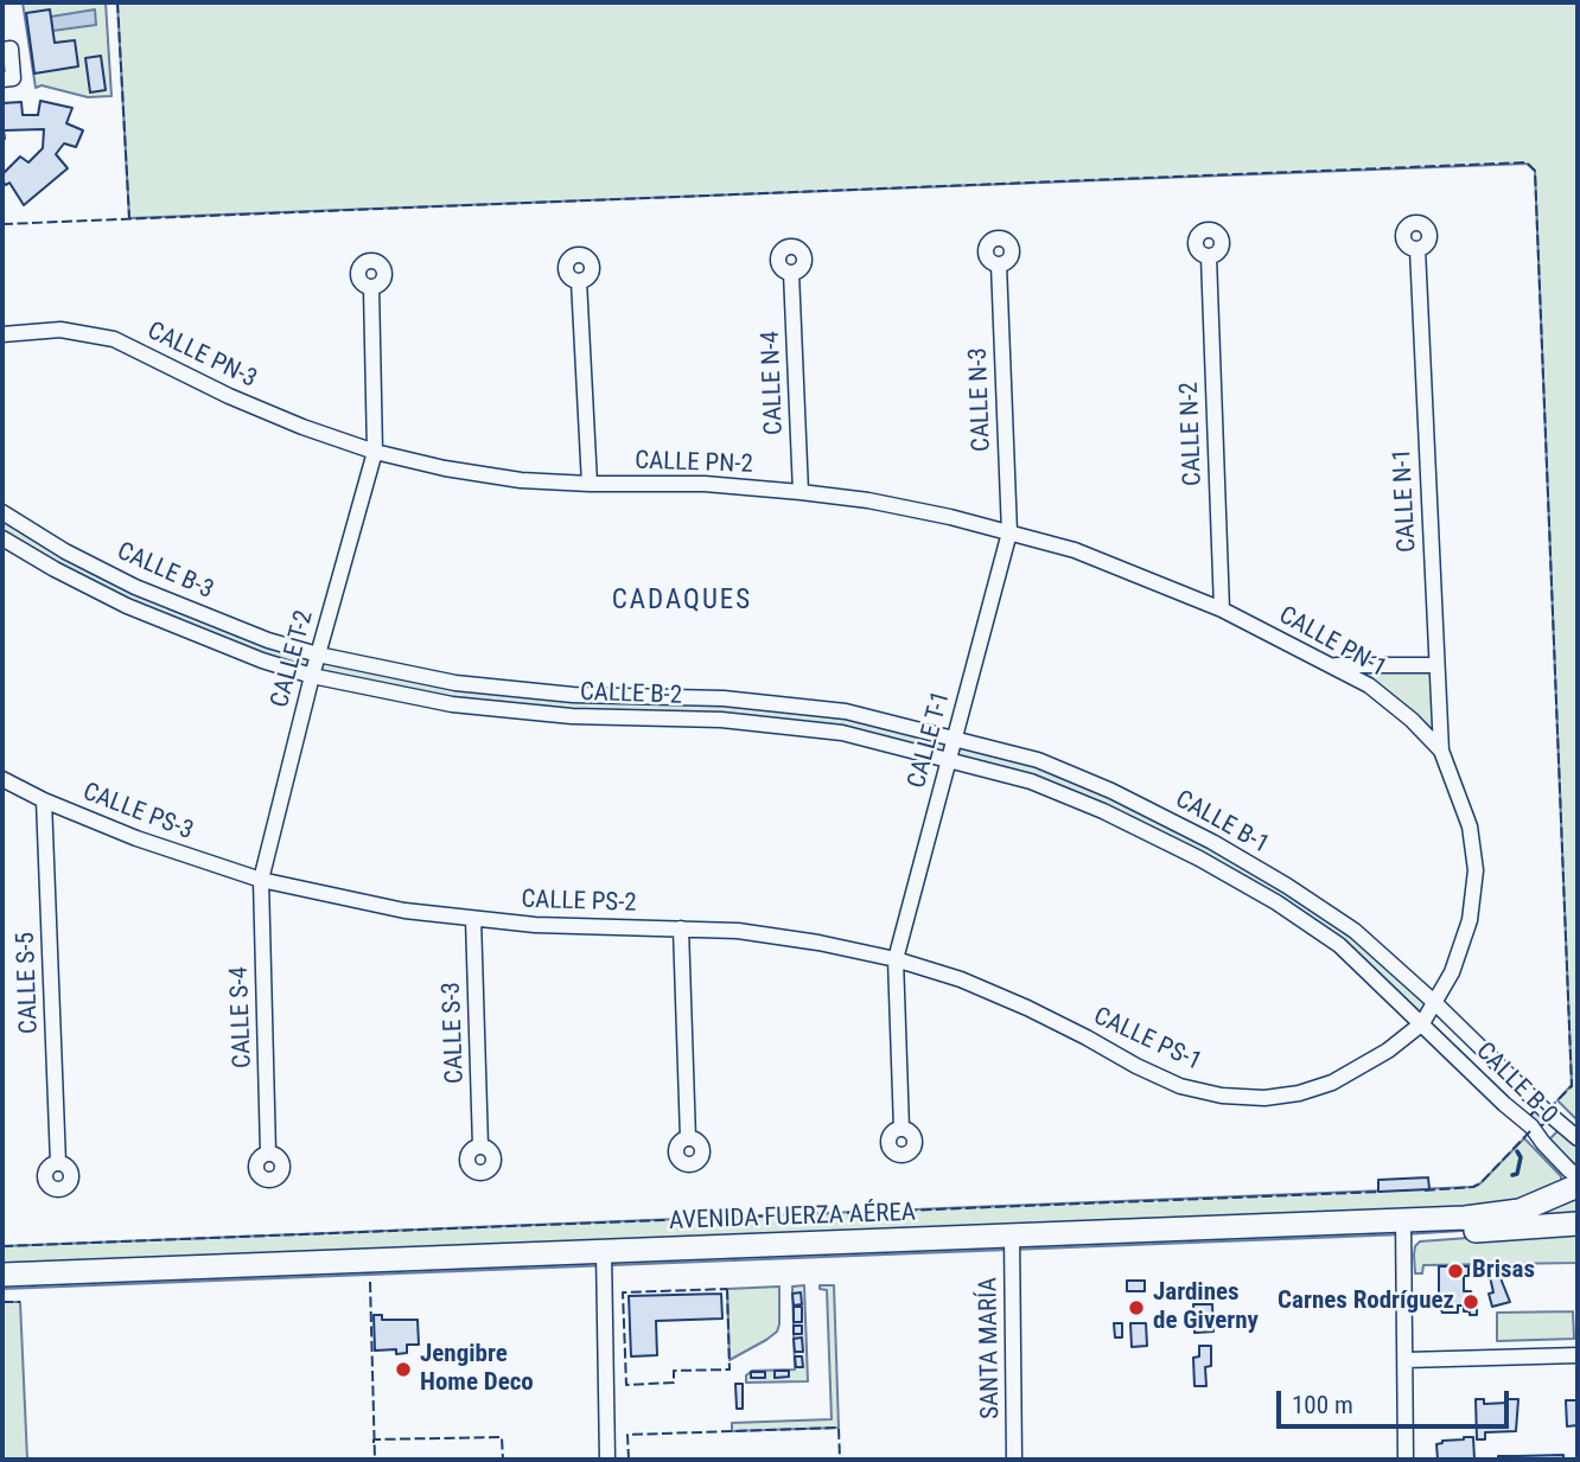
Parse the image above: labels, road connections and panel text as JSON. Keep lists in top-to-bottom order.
{
  "streets": {
    "main road": ["AVENIDA FUERZA AÉREA"],
    "street": [
      "CALLE PN-3",
      "CALLE N-4",
      "CALLE N-3",
      "CALLE N-2",
      "CALLE PN-2",
      "CALLE N-1",
      "CALLE B-3",
      "CALLE PN-1",
      "CALLE T-2",
      "CALLE B-2",
      "CALLE T-1",
      "CALLE PS-3",
      "CALLE B-1",
      "CALLE PS-2",
      "CALLE S-5",
      "CALLE S-4",
      "CALLE S-3",
      "CALLE PS-1",
      "CALLE B-0",
      "SANTA MARÍA"
    ]
  },
  "crossings": [
    ["CALLE PN-3", "CALLE PN-2"],
    ["CALLE PN-3", "CALLE T-2"],
    ["CALLE N-4", "CALLE PN-2"],
    ["CALLE N-3", "CALLE PN-2"],
    ["CALLE N-3", "CALLE PN-1"],
    ["CALLE N-3", "CALLE T-1"],
    ["CALLE N-2", "CALLE PN-1"],
    ["CALLE PN-2", "CALLE PN-1"],
    ["CALLE PN-2", "CALLE T-2"],
    ["CALLE PN-2", "CALLE T-1"],
    ["CALLE N-1", "CALLE PN-1"],
    ["CALLE B-3", "CALLE T-2"],
    ["CALLE B-3", "CALLE B-2"],
    ["CALLE PN-1", "CALLE T-1"],
    ["CALLE PN-1", "CALLE B-1"],
    ["CALLE PN-1", "CALLE PS-1"],
    ["CALLE PN-1", "CALLE B-0"],
    ["CALLE T-2", "CALLE B-2"],
    ["CALLE T-2", "CALLE PS-3"],
    ["CALLE T-2", "CALLE PS-2"],
    ["CALLE T-2", "CALLE S-4"],
    ["CALLE B-2", "CALLE T-1"],
    ["CALLE B-2", "CALLE B-1"],
    ["CALLE T-1", "CALLE B-1"],
    ["CALLE T-1", "CALLE PS-2"],
    ["CALLE T-1", "CALLE PS-1"],
    ["CALLE PS-3", "CALLE PS-2"],
    ["CALLE PS-3", "CALLE S-5"],
    ["CALLE PS-3", "CALLE S-4"],
    ["CALLE B-1", "CALLE PS-1"],
    ["CALLE B-1", "CALLE B-0"],
    ["CALLE PS-2", "CALLE S-4"],
    ["CALLE PS-2", "CALLE S-3"],
    ["CALLE PS-2", "CALLE PS-1"],
    ["CALLE PS-1", "CALLE B-0"],
    ["AVENIDA FUERZA AÉREA", "SANTA MARÍA"]
  ],
  "districts": ["CADAQUES"],
  "places": [
    "Brisas",
    "Carnes Rodríguez",
    "Jardines de Giverny",
    "Jengibre Home Deco"
  ],
  "scale_bar": "100 m"
}
